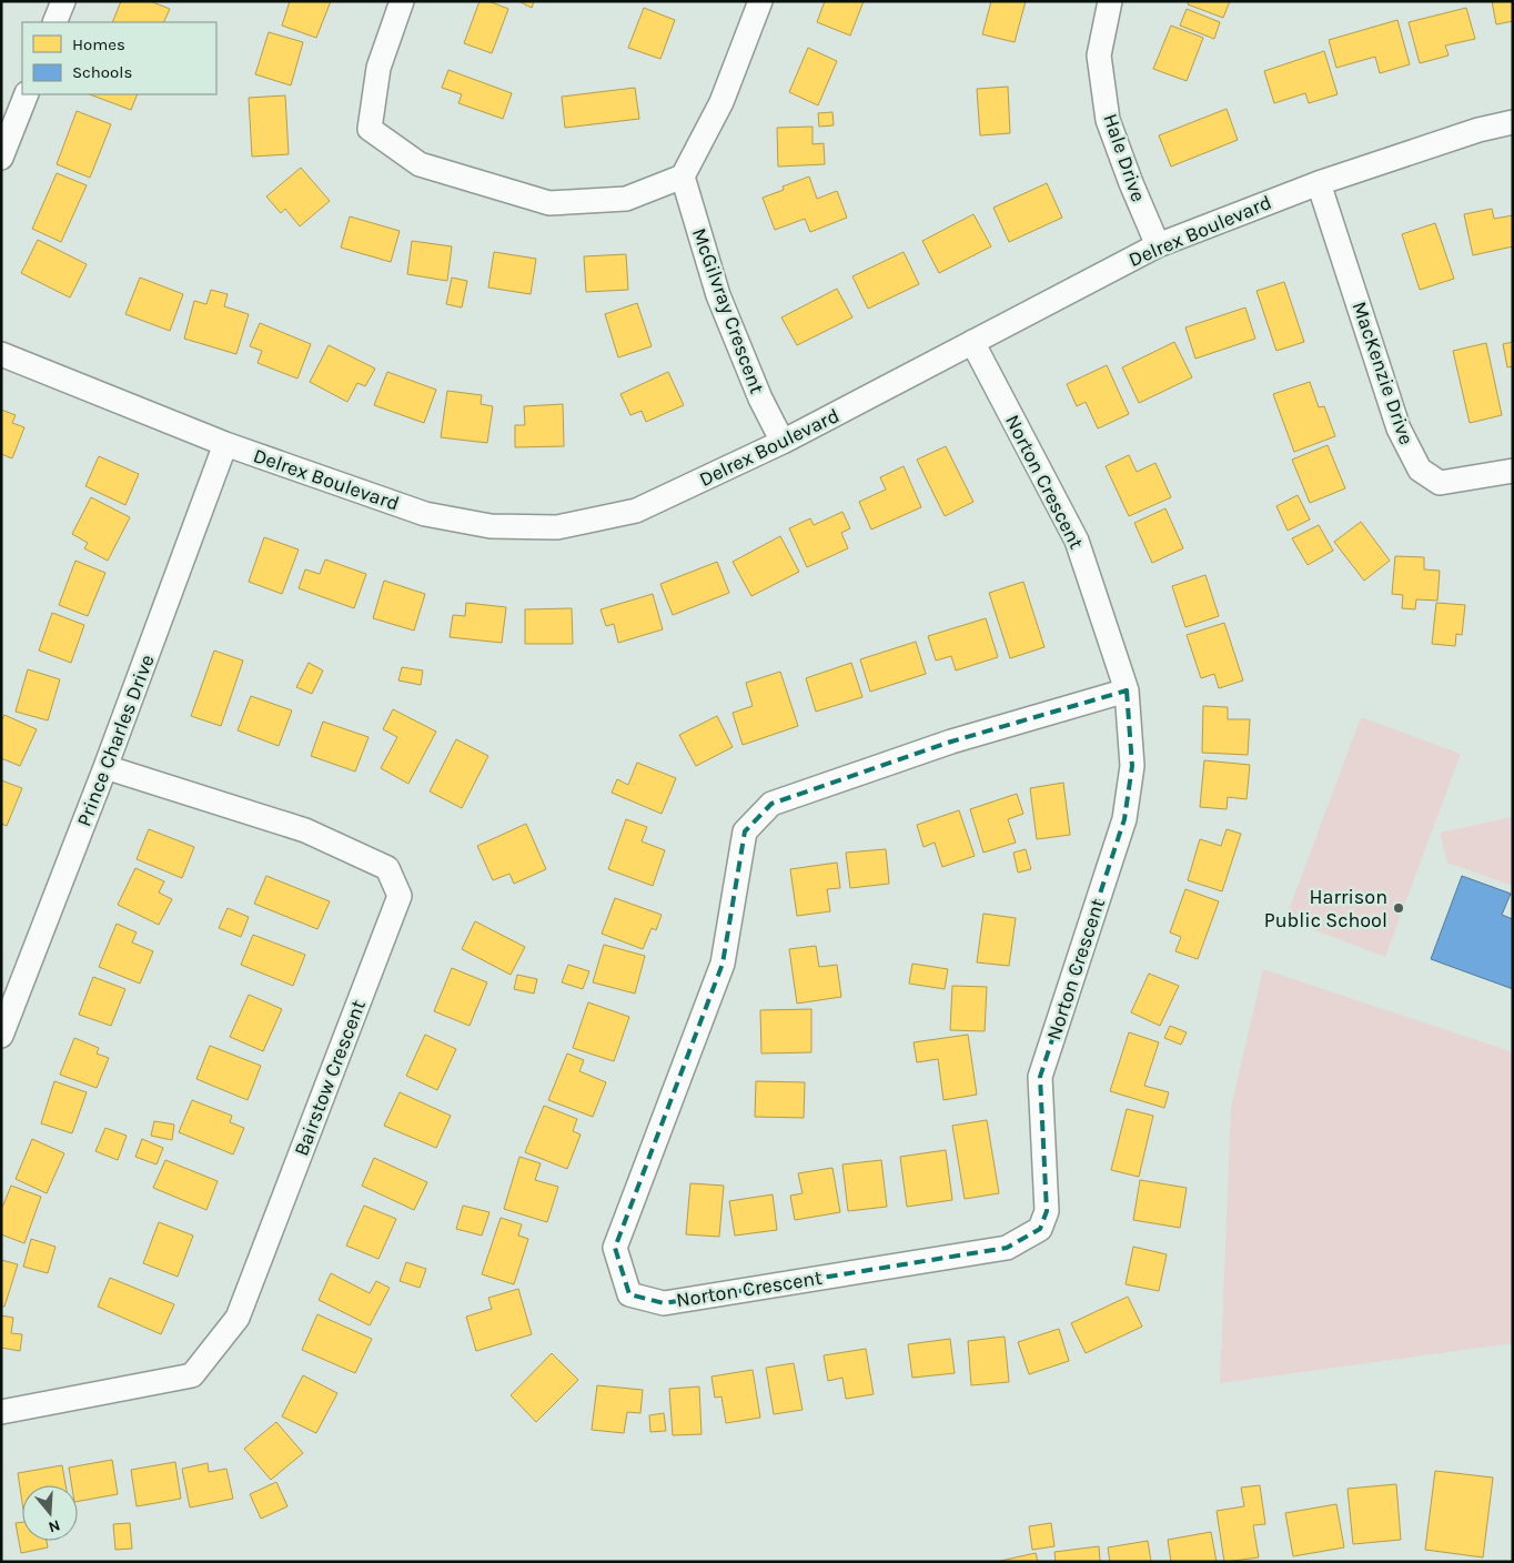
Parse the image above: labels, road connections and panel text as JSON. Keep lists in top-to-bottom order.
{
  "streets": {
    "street": [
      "Hale Drive",
      "Delrex Boulevard",
      "McGilvray Crescent",
      "MacKenzie Drive",
      "Norton Crescent",
      "Prince Charles Drive",
      "Bairstow Crescent"
    ]
  },
  "crossings": [
    ["Hale Drive", "Delrex Boulevard"],
    ["Delrex Boulevard", "McGilvray Crescent"],
    ["Delrex Boulevard", "MacKenzie Drive"],
    ["Delrex Boulevard", "Norton Crescent"],
    ["Delrex Boulevard", "Prince Charles Drive"],
    ["Prince Charles Drive", "Bairstow Crescent"]
  ],
  "places": ["Harrison Public School"],
  "legend": ["Homes", "Schools"],
  "north": "bottom"
}
